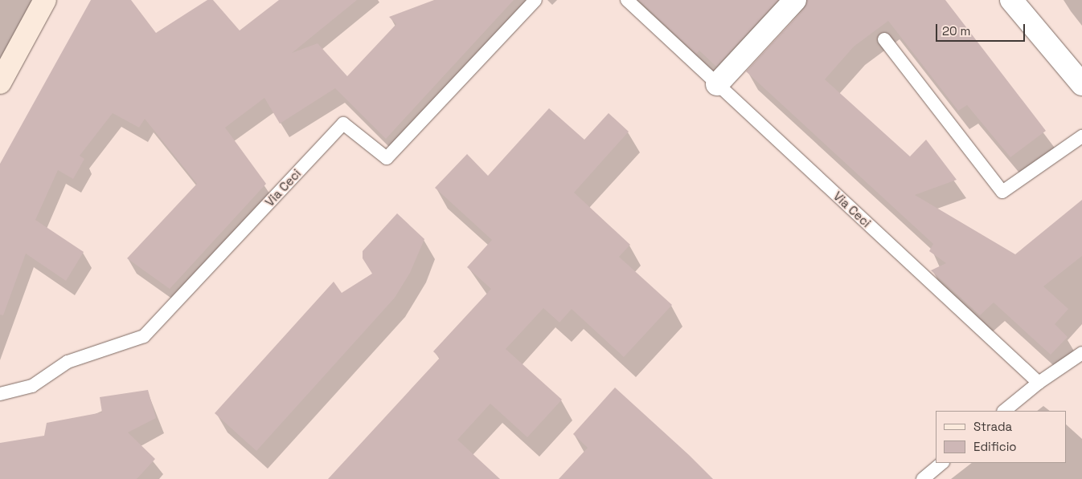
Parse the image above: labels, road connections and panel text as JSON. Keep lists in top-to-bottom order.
{
  "streets": {
    "lane": ["Via Ceci"]
  },
  "legend": ["Strada", "Edificio"],
  "scale_bar": "20 m"
}
